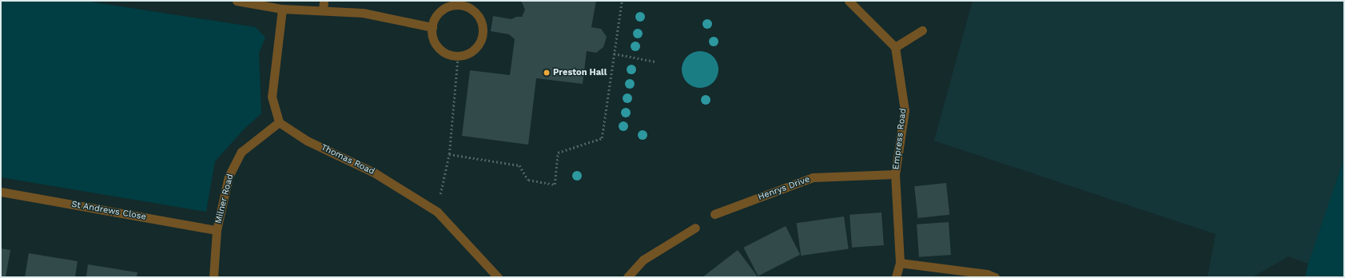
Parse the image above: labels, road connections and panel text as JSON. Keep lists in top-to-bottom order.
{
  "streets": {
    "street": [
      "Empress Road",
      "Thomas Road",
      "Henrys Drive",
      "Milner Road",
      "St Andrews Close"
    ]
  },
  "crossings": [
    ["Empress Road", "Henrys Drive"],
    ["Thomas Road", "Milner Road"],
    ["Milner Road", "St Andrews Close"]
  ],
  "places": ["Preston Hall"]
}
